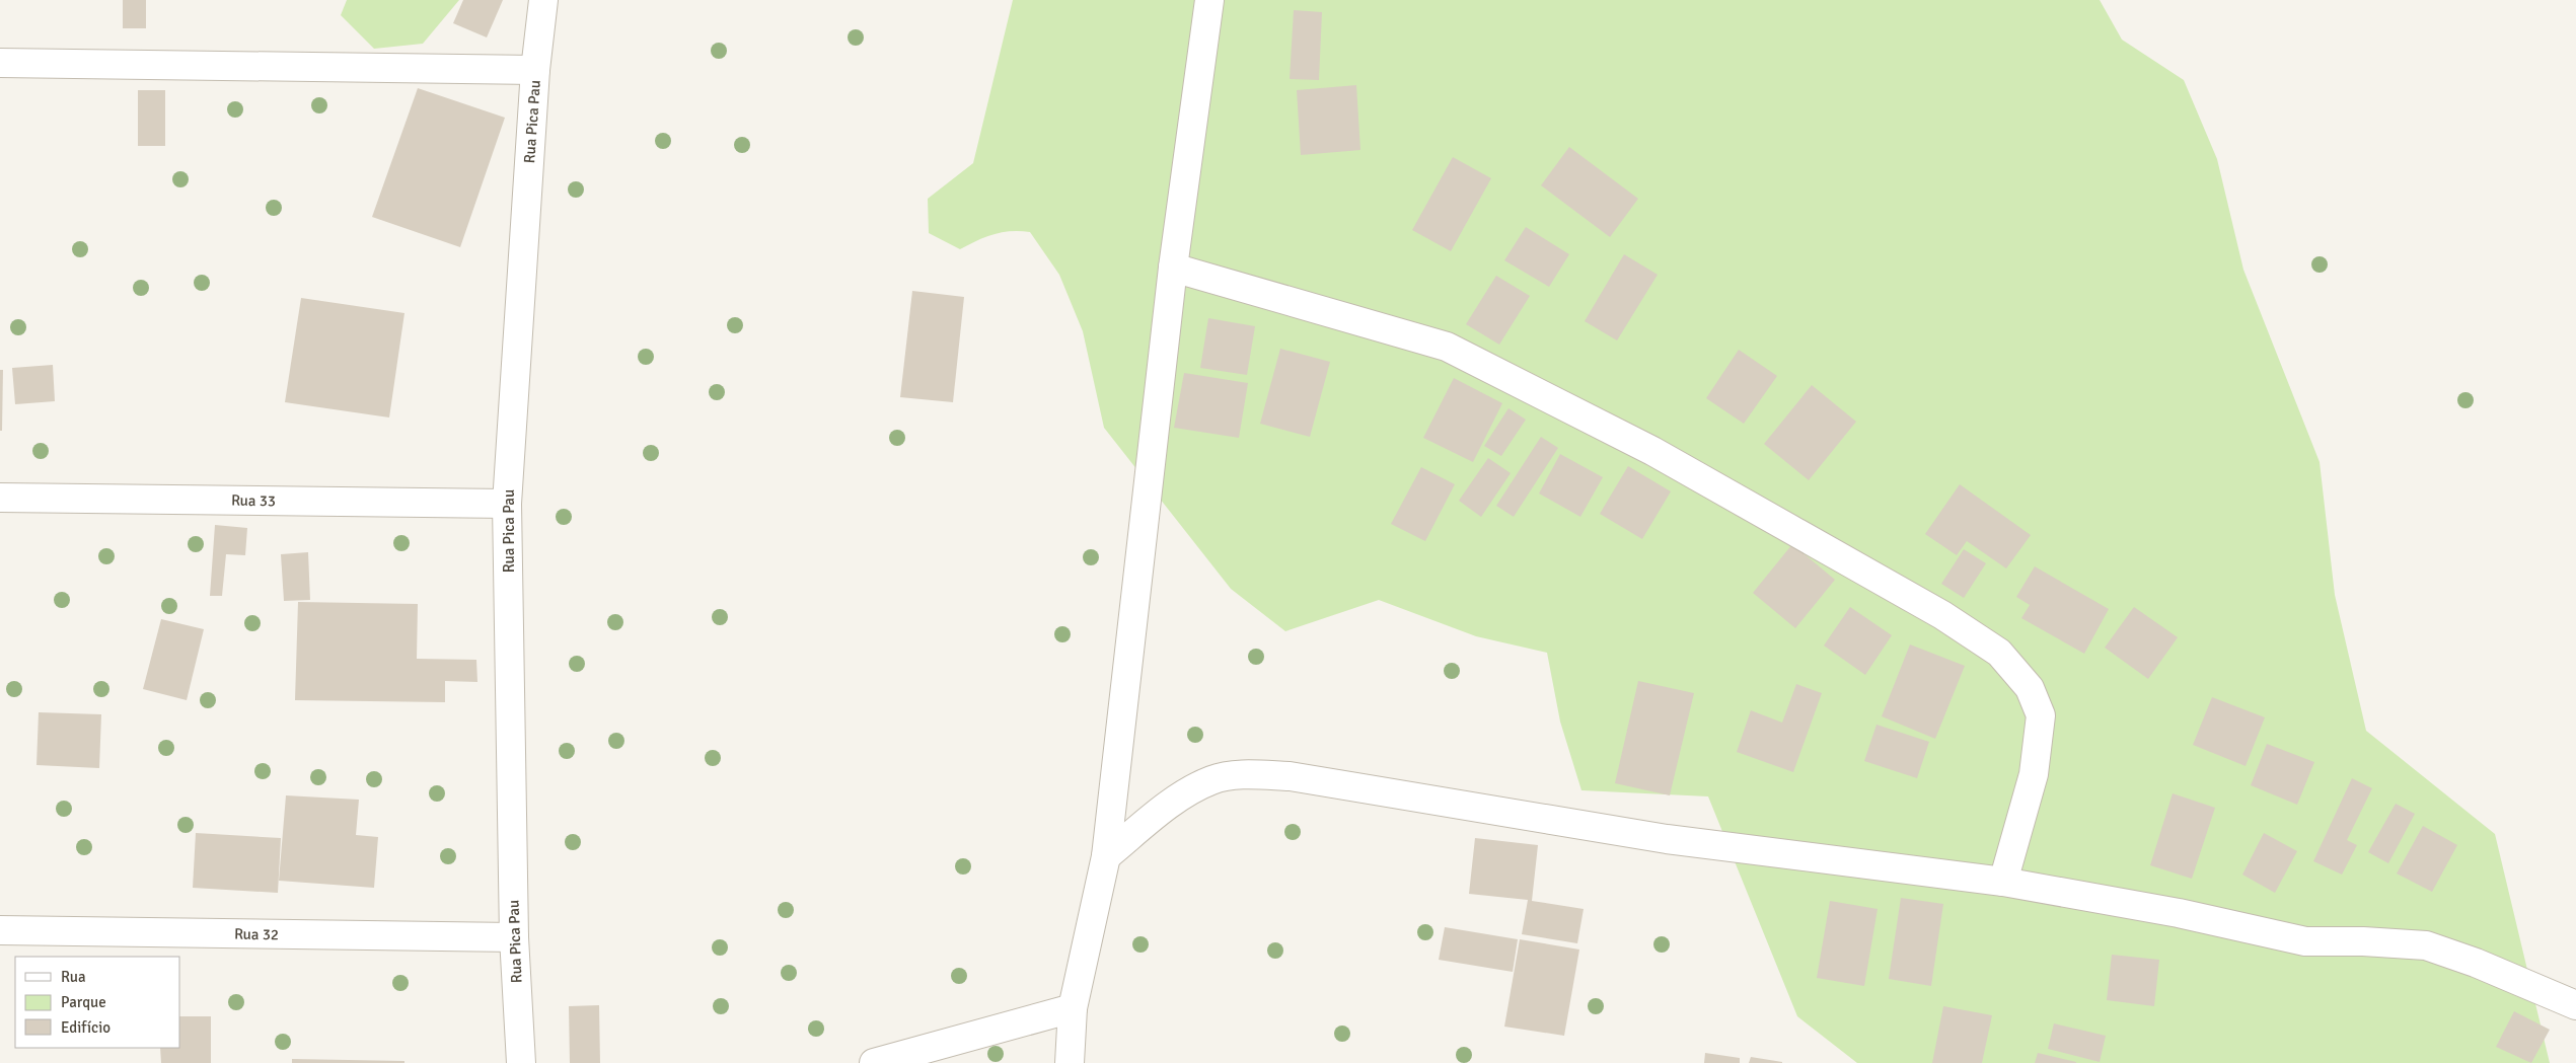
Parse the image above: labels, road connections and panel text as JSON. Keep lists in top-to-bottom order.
{
  "streets": {
    "street": ["Rua Pica Pau", "Rua 33", "Rua 32"]
  },
  "crossings": [
    ["Rua Pica Pau", "Rua 33"],
    ["Rua Pica Pau", "Rua 32"]
  ],
  "legend": ["Rua", "Parque", "Edifício"]
}
